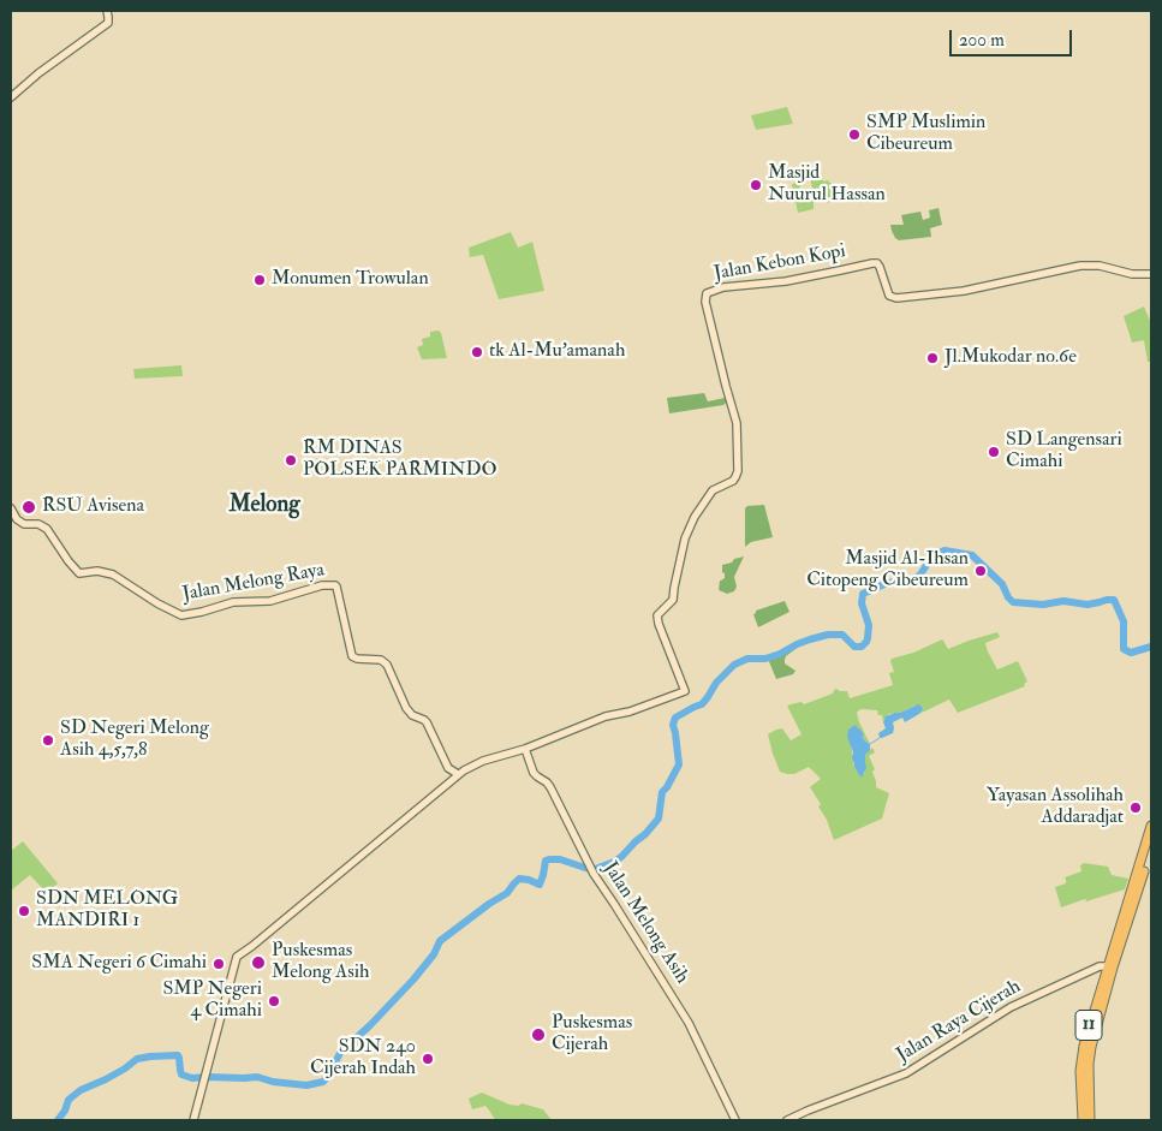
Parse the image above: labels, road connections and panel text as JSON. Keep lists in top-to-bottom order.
{
  "streets": {
    "highway": ["11"],
    "main road": [
      "Jalan Kebon Kopi",
      "Jalan Melong Raya",
      "Jalan Melong Asih",
      "Jalan Raya Cijerah"
    ]
  },
  "crossings": [
    ["Jalan Kebon Kopi", "Jalan Melong Asih"],
    ["Jalan Raya Cijerah", "11"]
  ],
  "districts": ["Melong"],
  "places": [
    "SMP Muslimin Cibeureum",
    "Masjid Nuurul Hassan",
    "Monumen Trowulan",
    "tk Al-Mu'amanah",
    "Jl.Mukodar no.6e",
    "SD Langensari Cimahi",
    "RM DINAS POLSEK PARMINDO",
    "RSU Avisena",
    "Masjid Al-Ihsan Citopeng Cibeureum",
    "SD Negeri Melong Asih 4,5,7,8",
    "Yayasan Assolihah Addaradjat",
    "SDN MELONG MANDIRI 1",
    "Puskesmas Melong Asih",
    "SMA Negeri 6 Cimahi",
    "SMP Negeri 4 Cimahi",
    "Puskesmas Cijerah",
    "SDN 240 Cijerah Indah"
  ],
  "scale_bar": "200 m"
}
